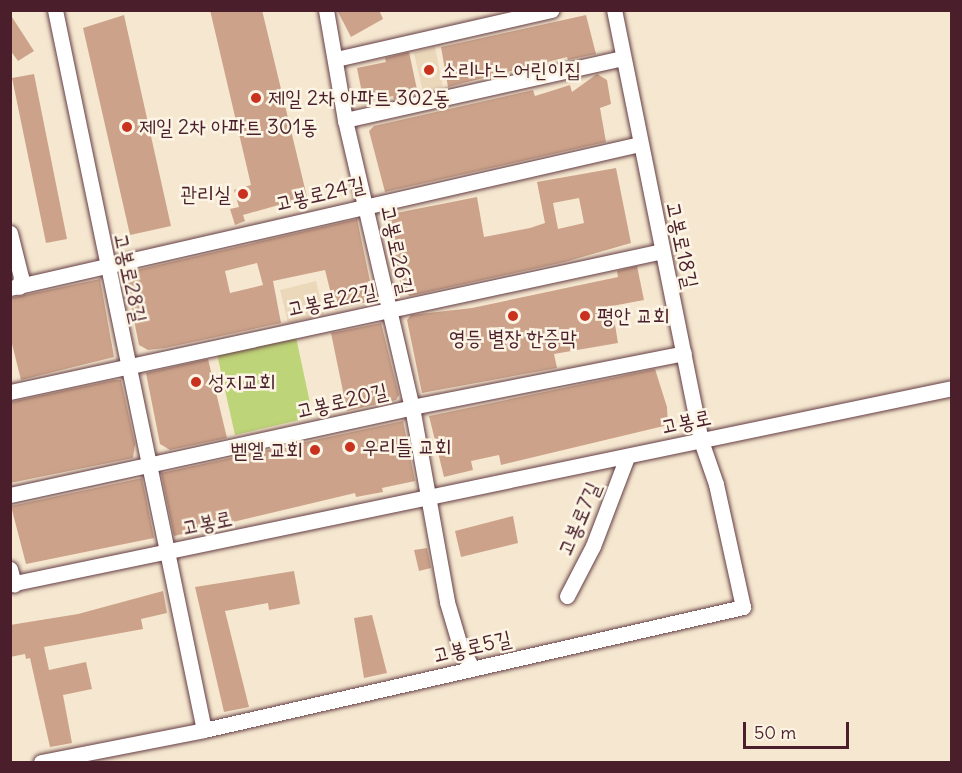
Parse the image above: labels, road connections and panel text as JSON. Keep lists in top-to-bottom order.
{
  "streets": {
    "street": [
      "고봉로24길",
      "고봉로18길",
      "고봉로26길",
      "고봉로28길",
      "고봉로22길",
      "고봉로20길",
      "고봉로",
      "고봉로7길",
      "고봉로5길"
    ]
  },
  "crossings": [
    ["고봉로24길", "고봉로18길"],
    ["고봉로24길", "고봉로26길"],
    ["고봉로24길", "고봉로28길"],
    ["고봉로18길", "고봉로22길"],
    ["고봉로18길", "고봉로20길"],
    ["고봉로18길", "고봉로"],
    ["고봉로18길", "고봉로5길"],
    ["고봉로26길", "고봉로22길"],
    ["고봉로26길", "고봉로20길"],
    ["고봉로26길", "고봉로"],
    ["고봉로28길", "고봉로22길"],
    ["고봉로28길", "고봉로20길"],
    ["고봉로28길", "고봉로"],
    ["고봉로", "고봉로7길"],
    ["고봉로", "고봉로5길"]
  ],
  "places": [
    "소리나느 어린이집",
    "제일 2차 아파트 302동",
    "제일 2차 아파트 301동",
    "관리실",
    "영등 별장 한증막",
    "평안 교회",
    "성지교회",
    "우리들 교회",
    "벧엘 교회"
  ],
  "scale_bar": "50 m"
}
